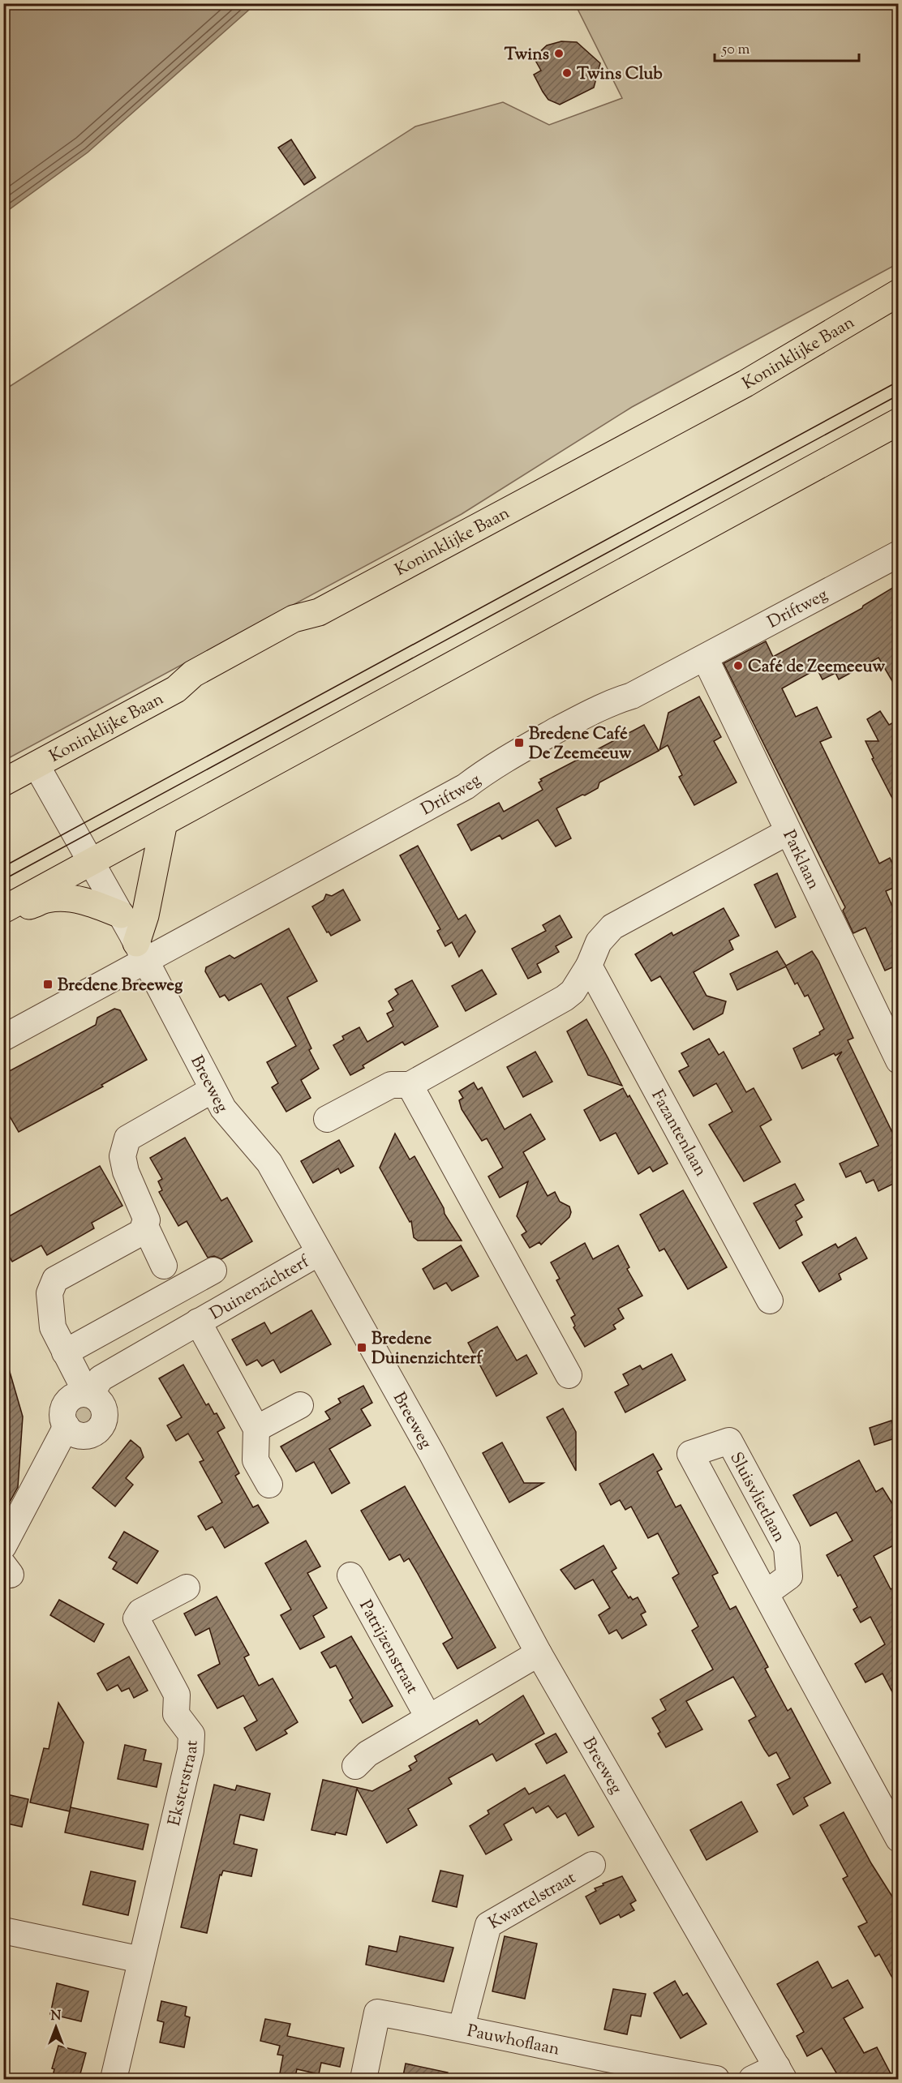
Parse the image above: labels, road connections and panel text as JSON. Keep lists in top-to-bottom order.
{
  "streets": {
    "main road": ["Koninklijke Baan"],
    "street": [
      "Driftweg",
      "Parklaan",
      "Breeweg",
      "Fazantenlaan",
      "Duinenzichterf",
      "Sluisvlietlaan",
      "Patrijzenstraat",
      "Eksterstraat",
      "Kwartelstraat",
      "Pauwhoflaan"
    ]
  },
  "crossings": [
    ["Koninklijke Baan", "Breeweg"],
    ["Driftweg", "Parklaan"],
    ["Driftweg", "Breeweg"],
    ["Breeweg", "Duinenzichterf"],
    ["Kwartelstraat", "Pauwhoflaan"]
  ],
  "places": {
    "other": ["Twins", "Twins Club", "Café de Zeemeeuw"],
    "transit": ["Bredene Café De Zeemeeuw", "Bredene Breeweg", "Bredene Duinenzichterf"]
  },
  "scale_bar": "50 m",
  "north": "top"
}
